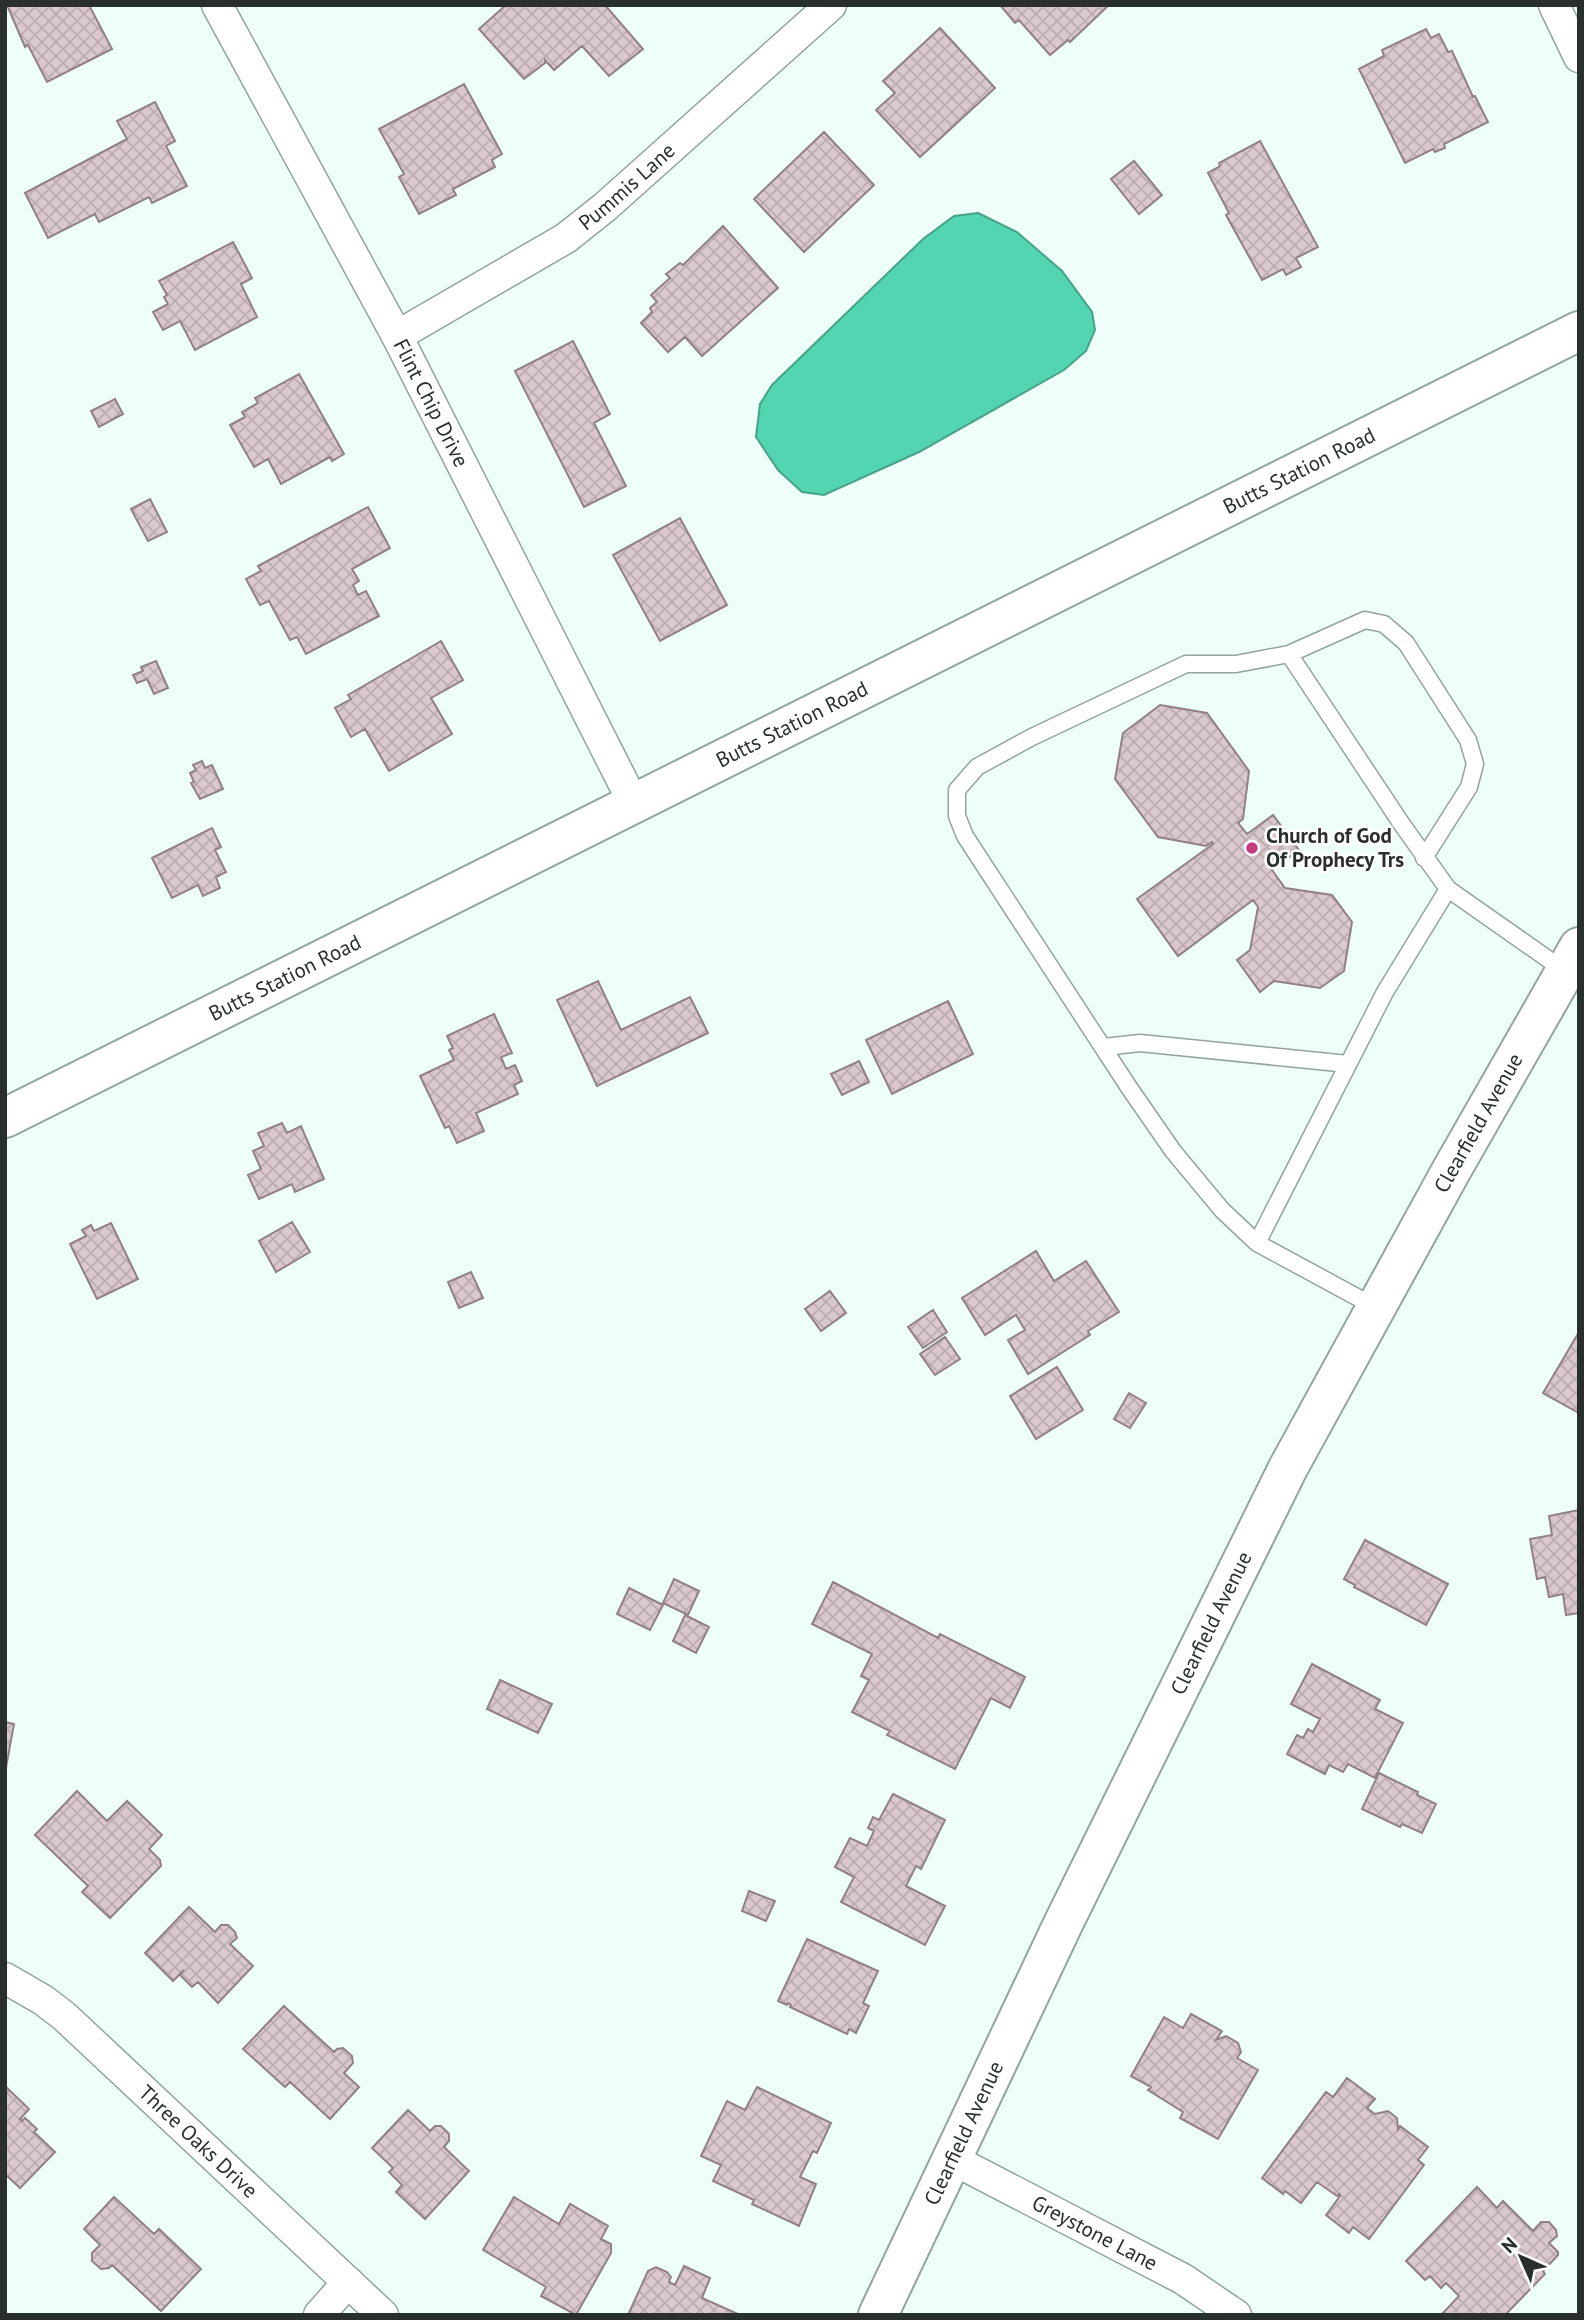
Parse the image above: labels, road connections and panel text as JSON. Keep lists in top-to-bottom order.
{
  "streets": {
    "main road": ["Butts Station Road", "Clearfield Avenue"],
    "street": [
      "Pummis Lane",
      "Flint Chip Drive",
      "Three Oaks Drive",
      "Greystone Lane"
    ]
  },
  "crossings": [
    ["Pummis Lane", "Flint Chip Drive"],
    ["Flint Chip Drive", "Butts Station Road"],
    ["Clearfield Avenue", "Greystone Lane"]
  ],
  "places": ["Church of God Of Prophecy Trs"],
  "north": "top left"
}
